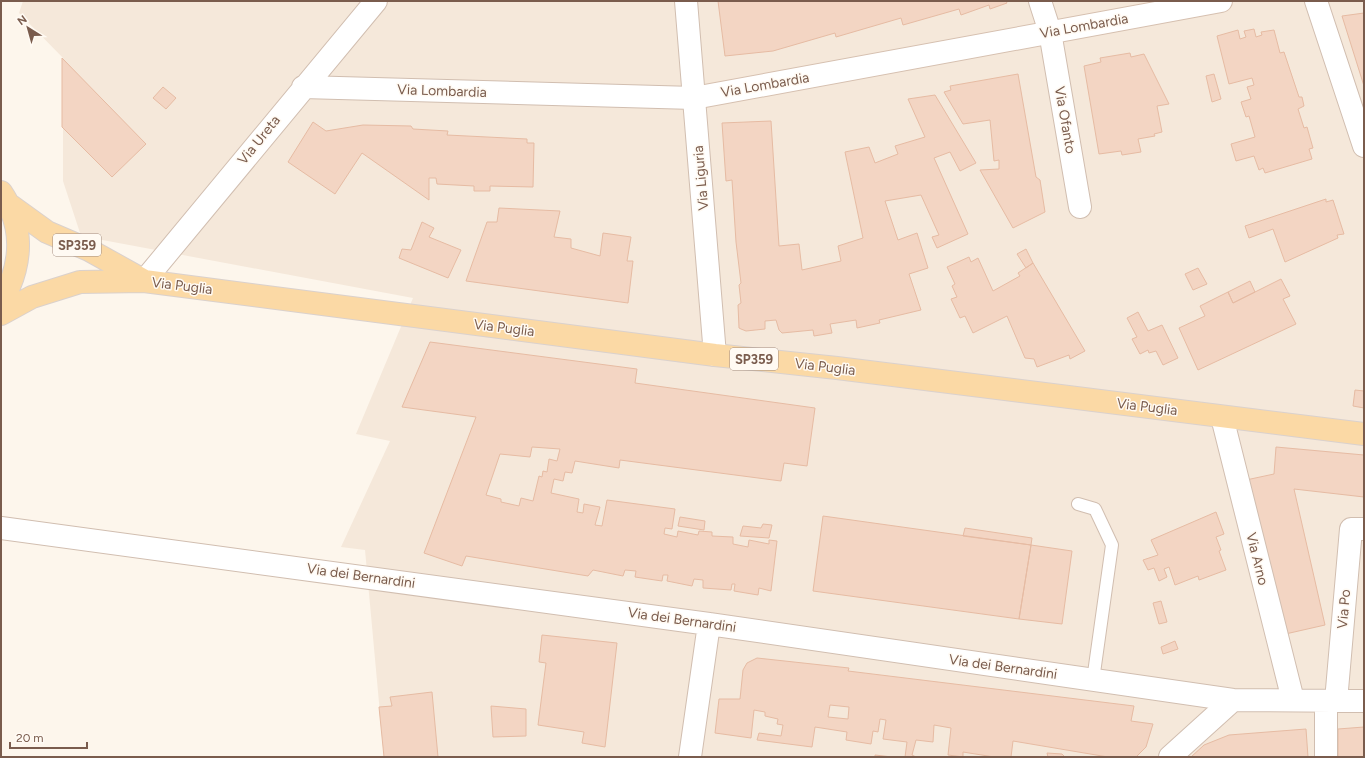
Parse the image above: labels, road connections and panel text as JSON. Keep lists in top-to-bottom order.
{
  "streets": {
    "main road": ["SP359", "Via Puglia"],
    "street": [
      "Via Lombardia",
      "Via Ofanto",
      "Via Ureta",
      "Via Liguria",
      "Via Arno",
      "Via dei Bernardini",
      "Via Po"
    ]
  },
  "crossings": [
    ["Via Lombardia", "Via Ofanto"],
    ["Via Lombardia", "Via Ureta"],
    ["Via Lombardia", "Via Liguria"],
    ["Via Ureta", "Via Puglia"],
    ["Via Liguria", "Via Puglia"],
    ["SP359", "Via Puglia"],
    ["Via Puglia", "Via Arno"],
    ["Via Arno", "Via dei Bernardini"],
    ["Via dei Bernardini", "Via Po"]
  ],
  "scale_bar": "20 m",
  "north": "top left"
}
